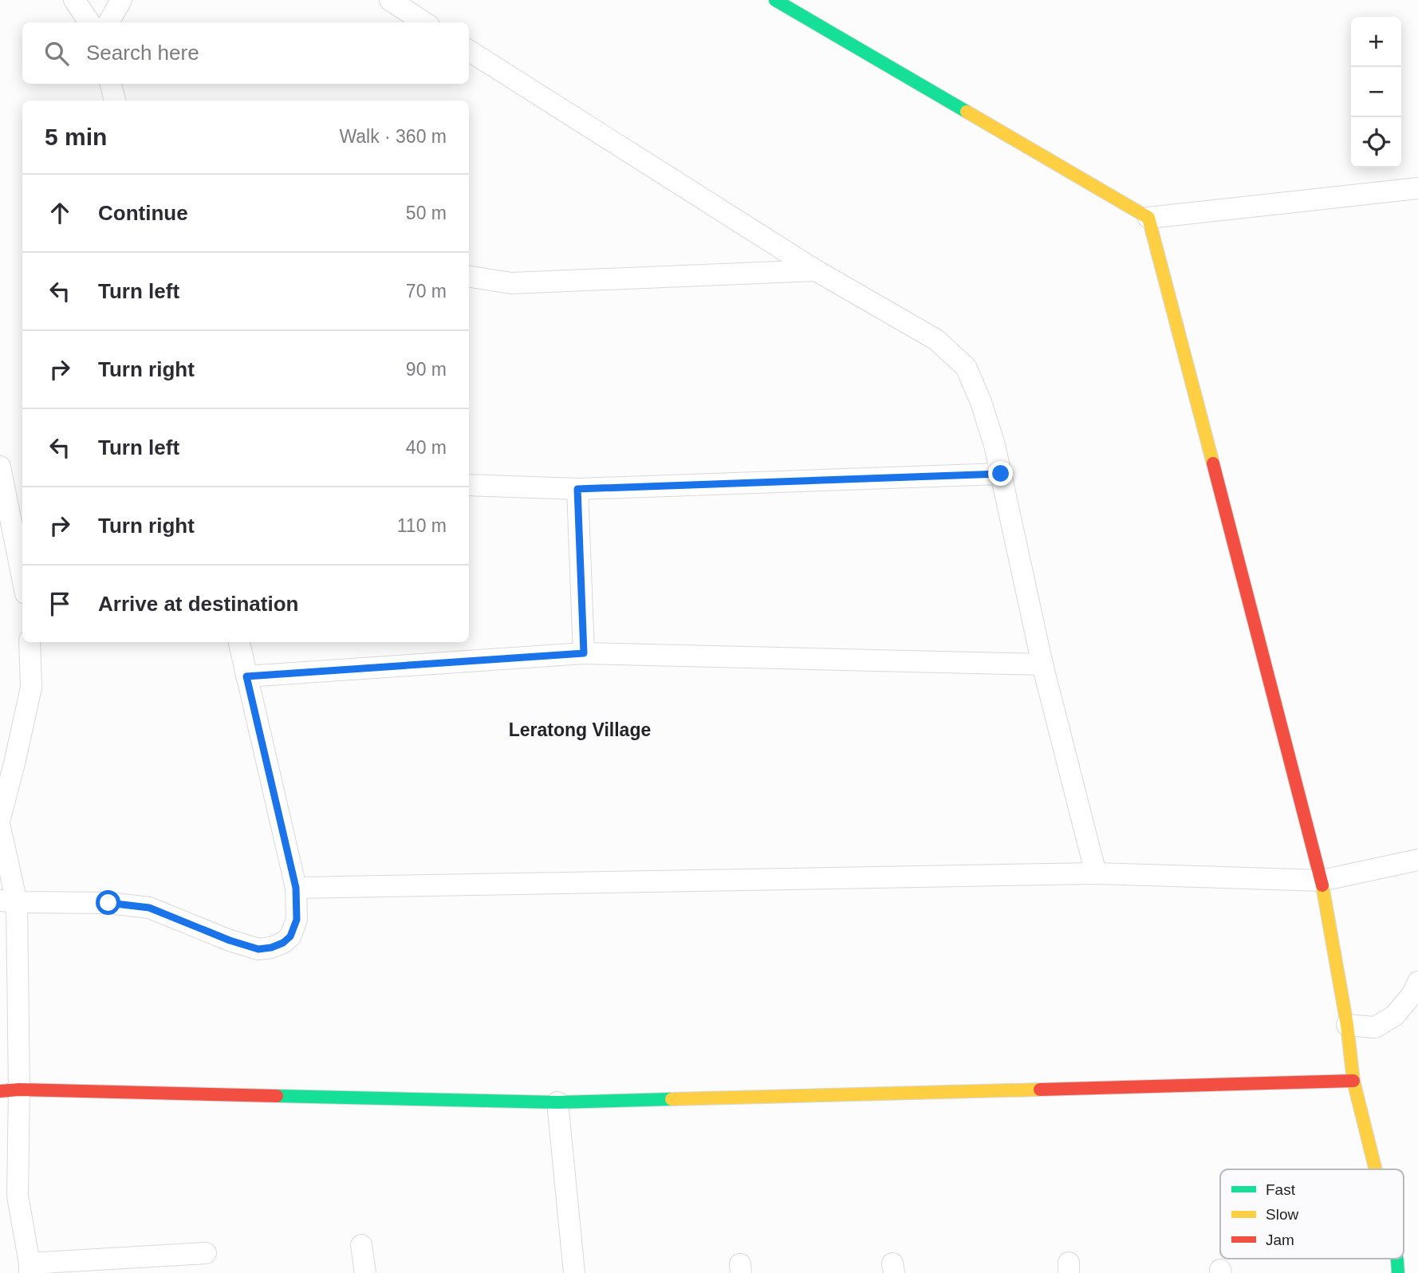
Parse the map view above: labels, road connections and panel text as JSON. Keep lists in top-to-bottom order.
{
  "districts": ["Leratong Village"],
  "legend": ["Fast", "Slow", "Jam"],
  "page": {
    "map_buttons": ["+", "−"],
    "search": "Search here",
    "heading": ["5 min", "Walk · 360 m"],
    "list": [
      ["Continue", "50 m"],
      ["Turn left", "70 m"],
      ["Turn right", "90 m"],
      ["Turn left", "40 m"],
      ["Turn right", "110 m"],
      "Arrive at destination"
    ]
  }
}
